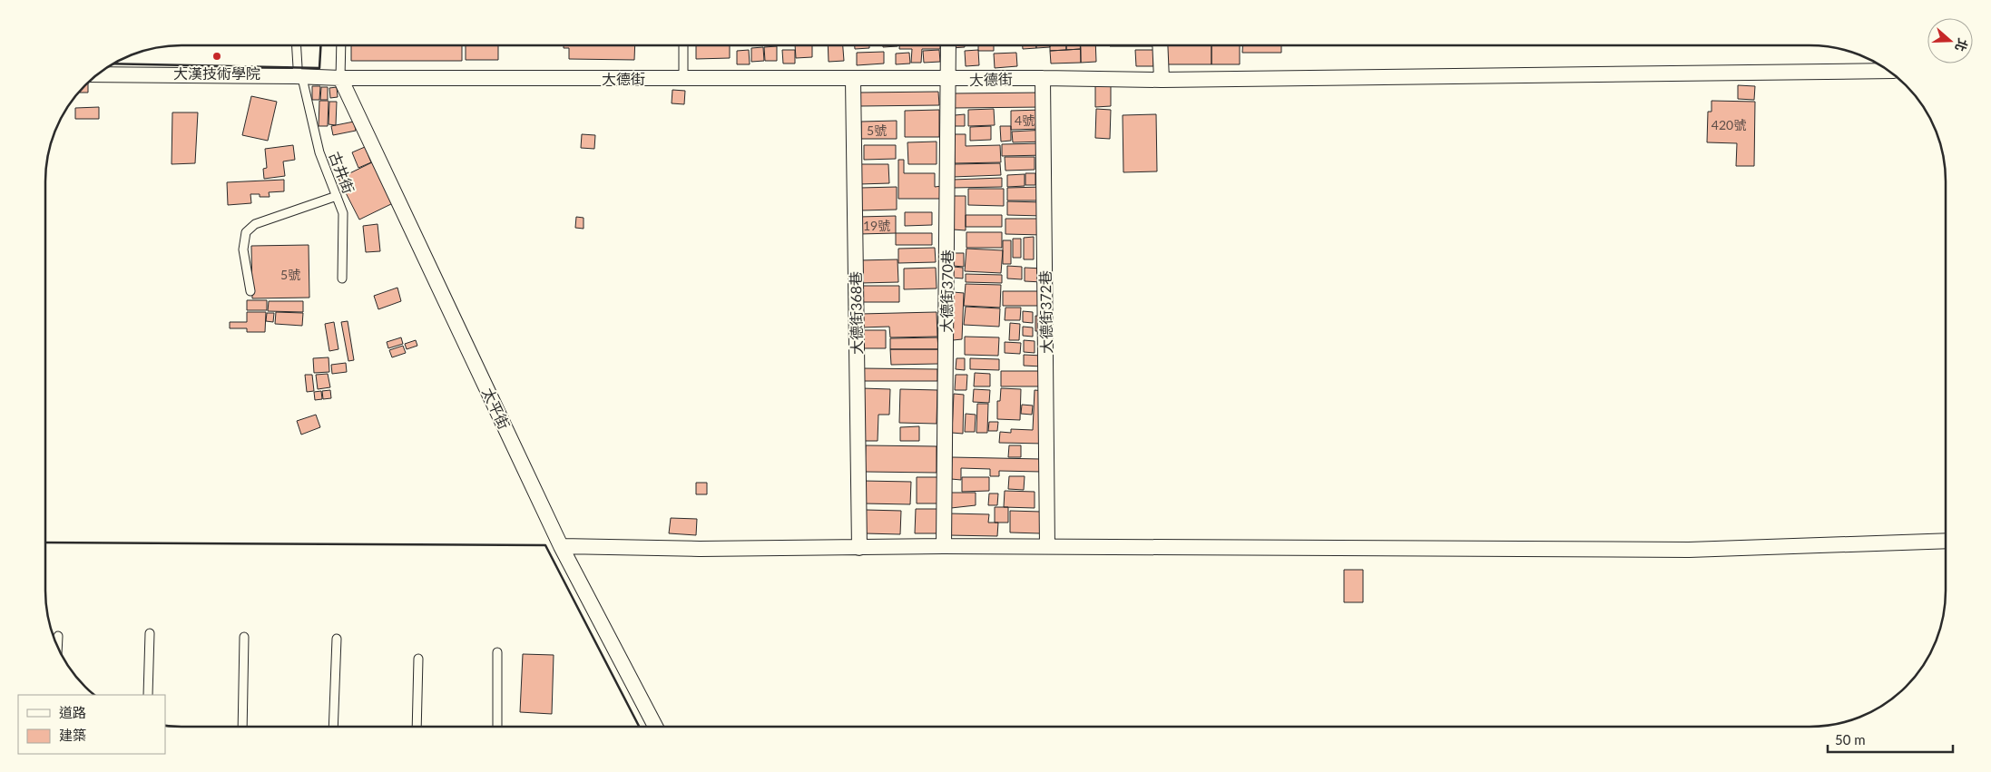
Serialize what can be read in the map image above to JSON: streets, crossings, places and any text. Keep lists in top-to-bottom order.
{
  "streets": {
    "street": [
      "大德街",
      "大德街370巷",
      "大德街372巷",
      "大德街368巷",
      "太平街"
    ],
    "lane": ["古井街"]
  },
  "crossings": [
    ["大德街", "古井街"],
    ["大德街", "大德街370巷"],
    ["大德街", "大德街372巷"],
    ["大德街", "大德街368巷"],
    ["大德街", "太平街"]
  ],
  "places": ["大漢技術學院"],
  "house_numbers": [
    "4號",
    "420號",
    "5號",
    "19號",
    "5號"
  ],
  "legend": ["道路", "建築"],
  "scale_bar": "50 m",
  "north": "right"
}
